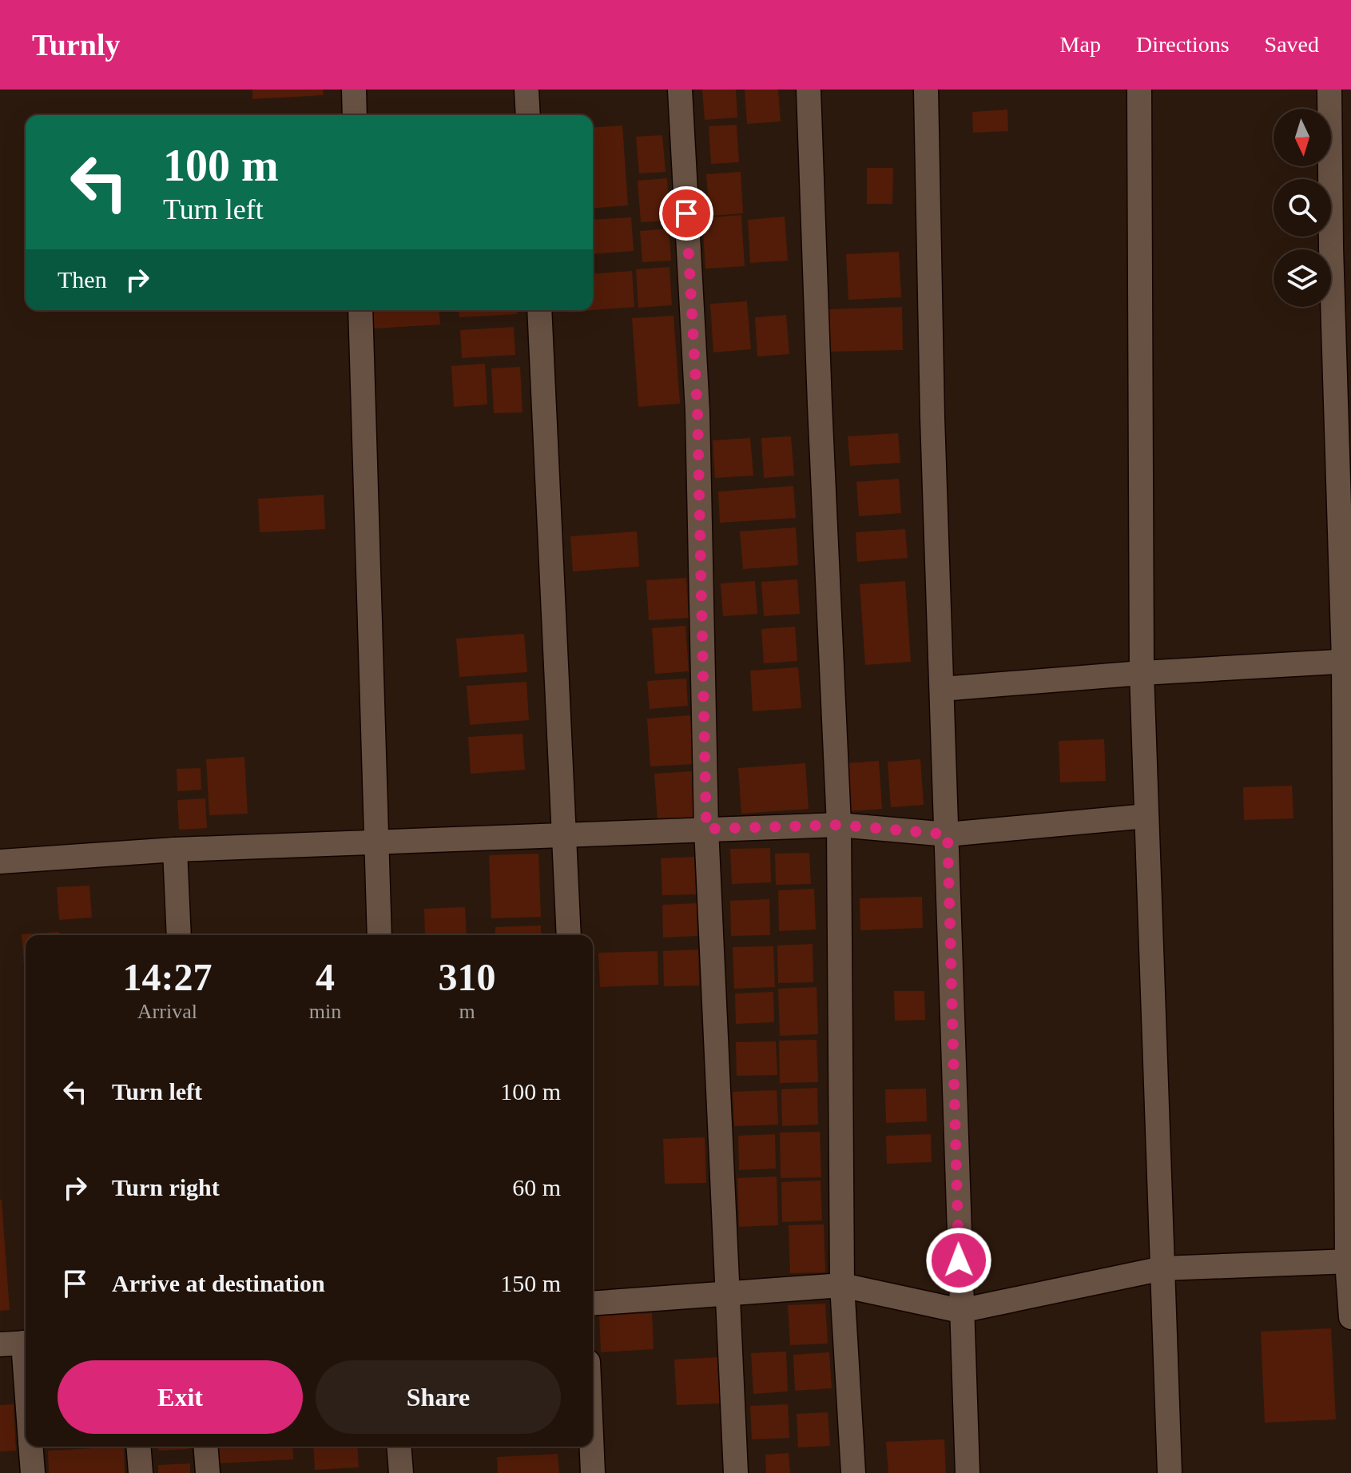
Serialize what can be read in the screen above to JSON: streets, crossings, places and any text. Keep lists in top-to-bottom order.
{
  "north": "bottom",
  "page": {
    "header": "Turnly",
    "nav": ["Map", "Directions", "Saved"],
    "turn": ["100 m", "Turn left"],
    "then": "Then",
    "eta": [
      "14:27",
      "Arrival",
      "4",
      "min",
      "310",
      "m"
    ],
    "list": [
      {
        "name": "Turn left",
        "value": "100 m"
      },
      {
        "name": "Turn right",
        "value": "60 m"
      },
      {
        "name": "Arrive at destination",
        "value": "150 m"
      }
    ],
    "buttons": ["Exit", "Share"]
  }
}
